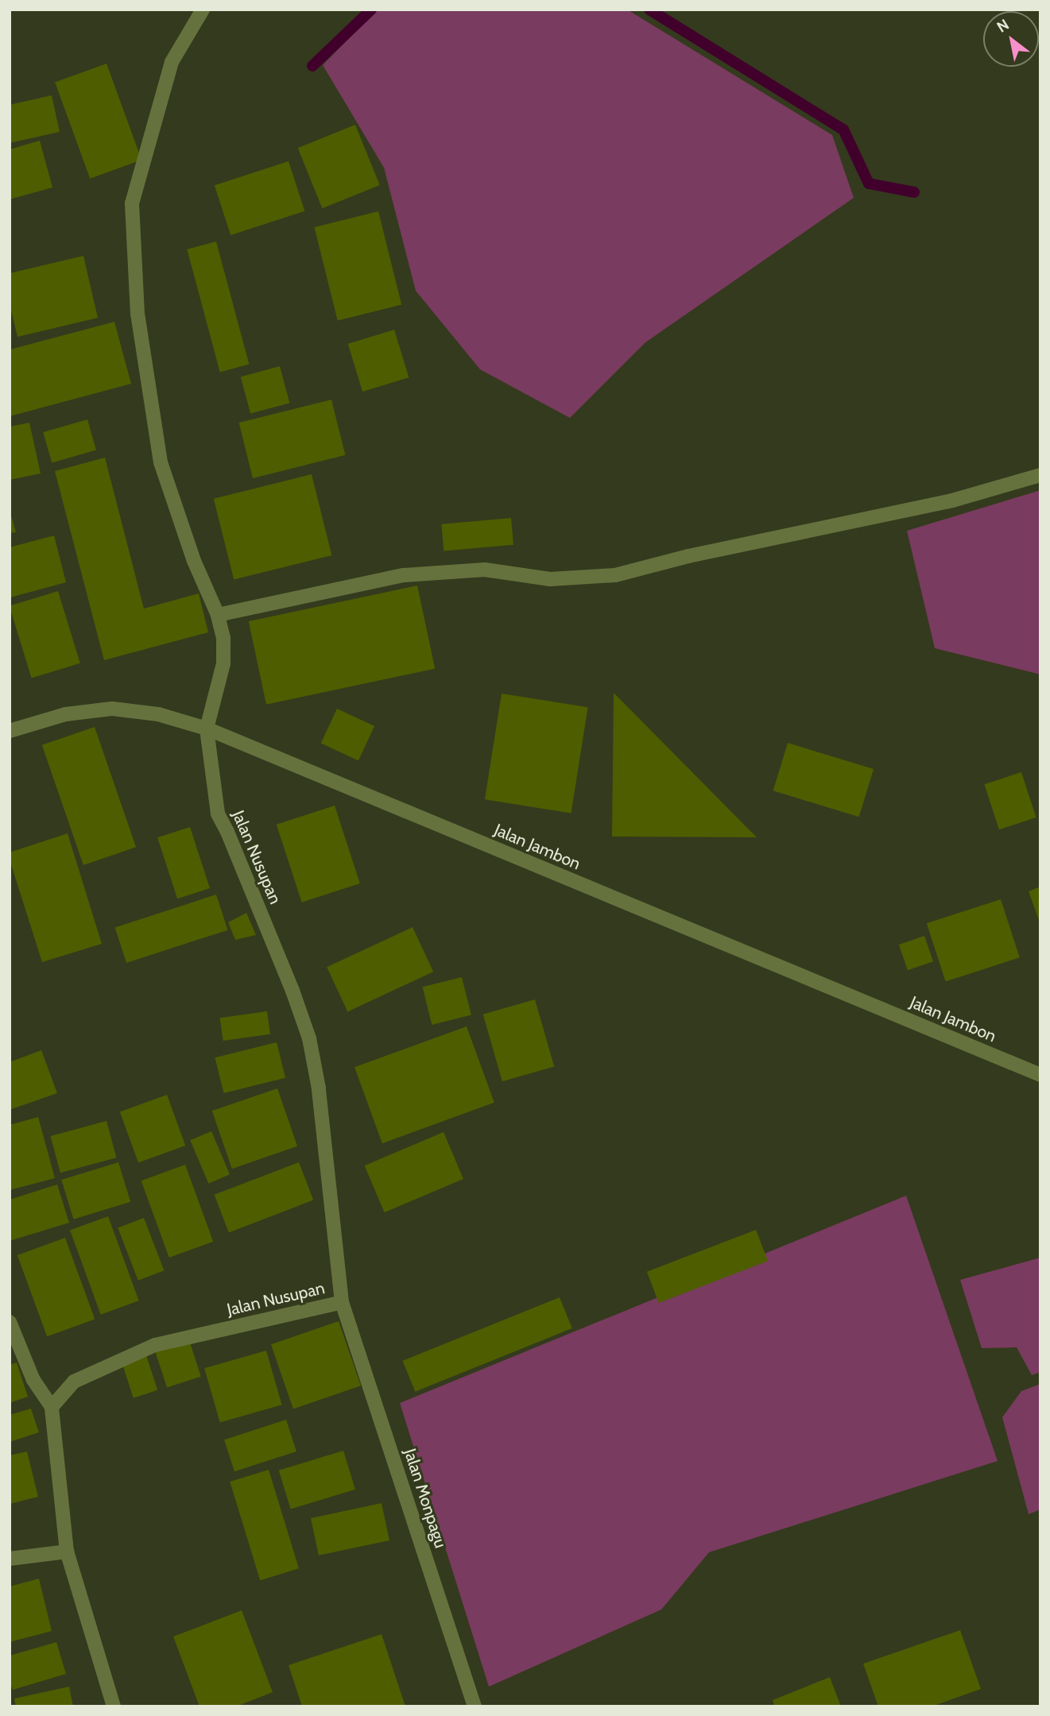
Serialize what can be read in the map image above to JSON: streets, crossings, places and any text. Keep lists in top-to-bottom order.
{
  "streets": {
    "street": ["Jalan Jambon", "Jalan Nusupan", "Jalan Monpagu"]
  },
  "crossings": [
    ["Jalan Jambon", "Jalan Nusupan"],
    ["Jalan Nusupan", "Jalan Monpagu"]
  ],
  "north": "top left"
}
